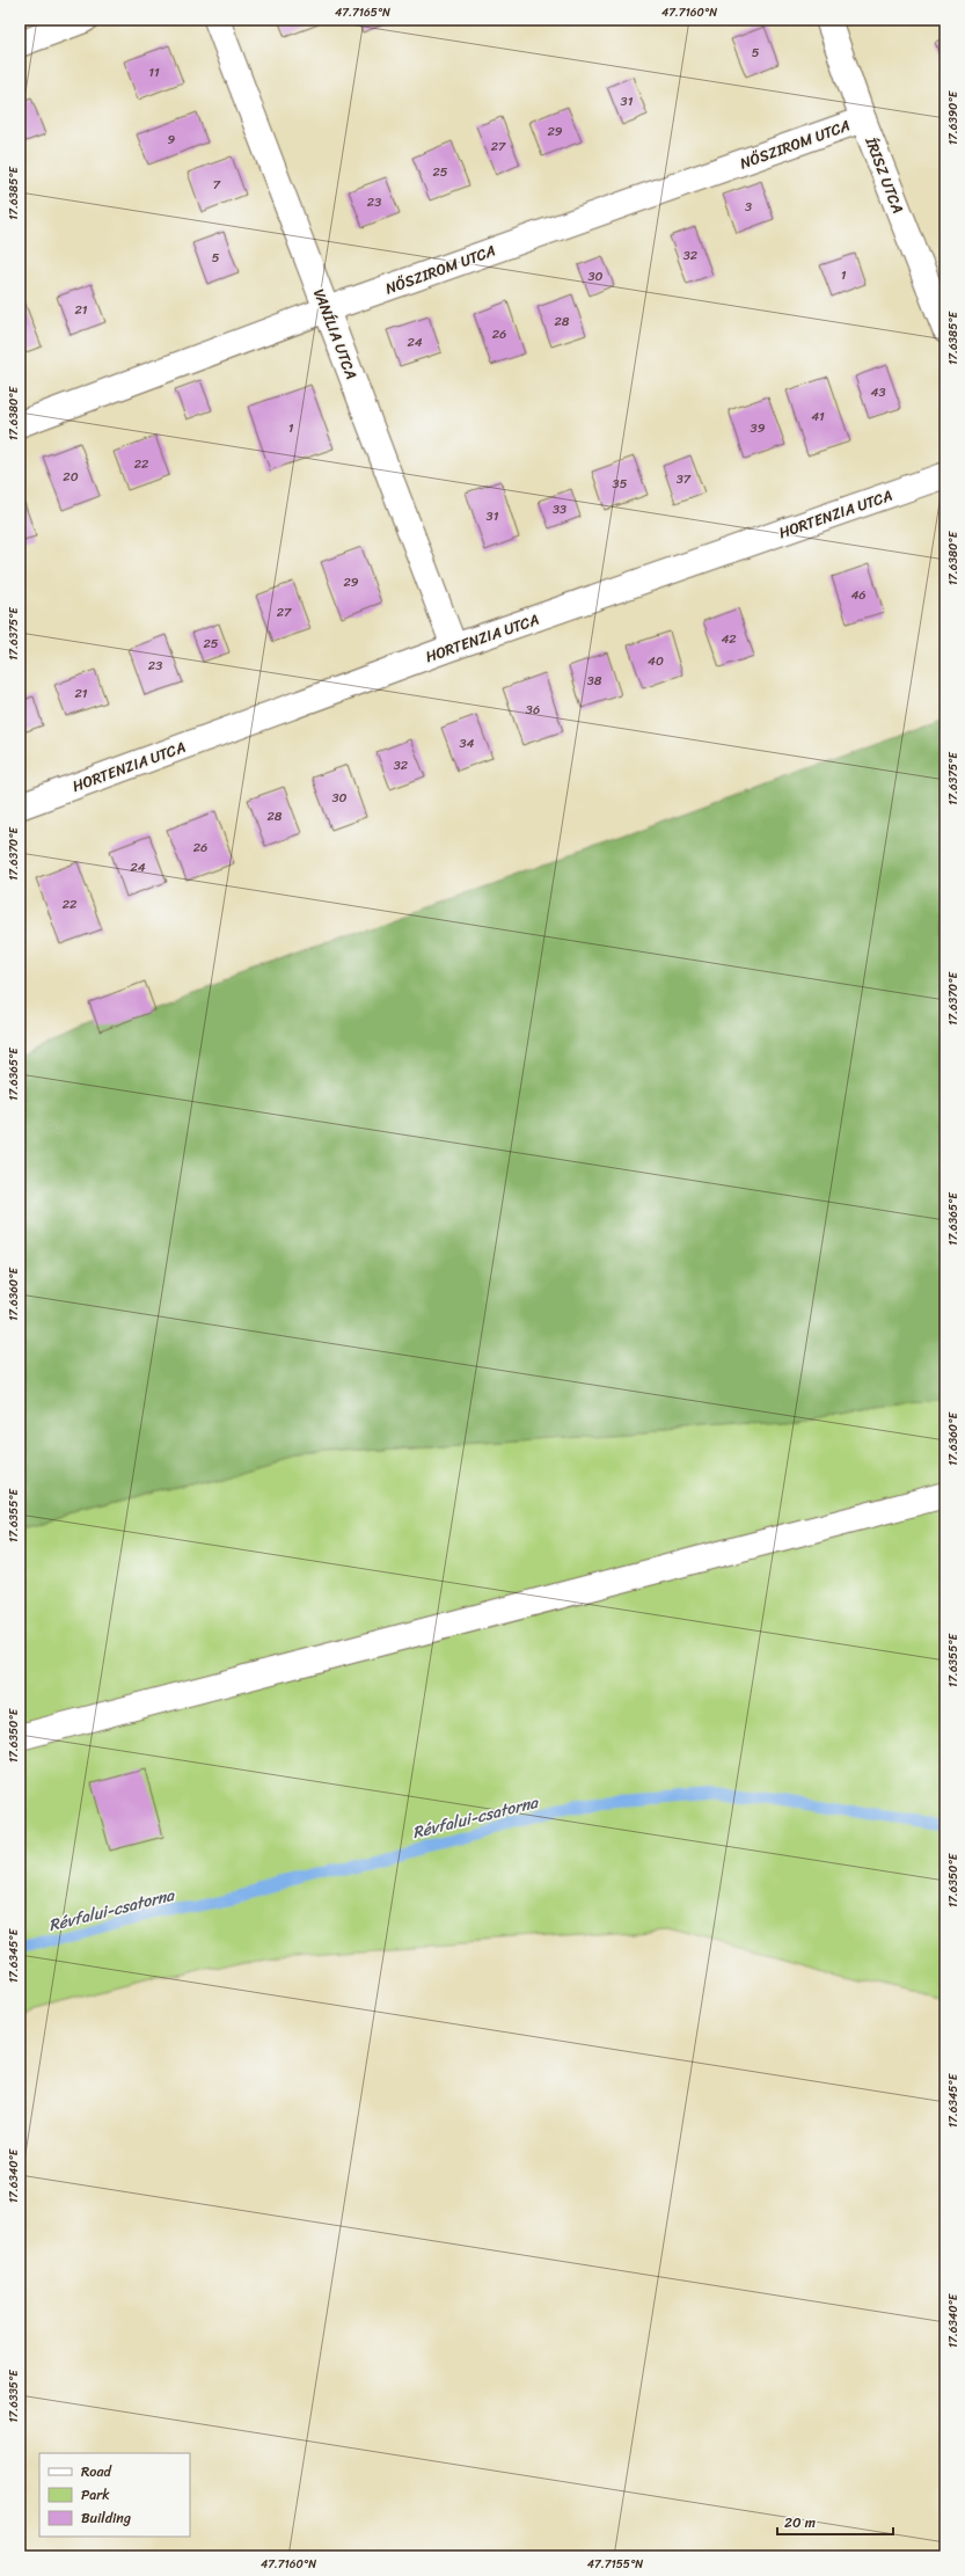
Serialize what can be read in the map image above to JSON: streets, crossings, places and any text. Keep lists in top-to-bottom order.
{
  "streets": {
    "street": [
      "NŐSZIROM UTCA",
      "ÍRISZ UTCA",
      "VANÍLIA UTCA",
      "HORTENZIA UTCA"
    ]
  },
  "crossings": [
    ["NŐSZIROM UTCA", "ÍRISZ UTCA"],
    ["NŐSZIROM UTCA", "VANÍLIA UTCA"],
    ["VANÍLIA UTCA", "HORTENZIA UTCA"]
  ],
  "water": ["Révfalui-csatorna"],
  "house_numbers": [
    "5",
    "11",
    "31",
    "29",
    "9",
    "27",
    "25",
    "7",
    "23",
    "3",
    "32",
    "5",
    "1",
    "30",
    "21",
    "28",
    "26",
    "24",
    "43",
    "41",
    "1",
    "39",
    "22",
    "20",
    "37",
    "35",
    "33",
    "31",
    "29",
    "46",
    "27",
    "42",
    "25",
    "40",
    "23",
    "38",
    "21",
    "36",
    "34",
    "32",
    "30",
    "28",
    "26",
    "24",
    "22"
  ],
  "legend": ["Road", "Park", "Building"],
  "scale_bar": "20 m",
  "coordinates": [
    "47.7165°N",
    "47.7160°N",
    "17.6390°E",
    "17.6385°E",
    "17.6380°E",
    "17.6375°E",
    "17.6370°E",
    "17.6365°E",
    "17.6360°E",
    "17.6355°E",
    "17.6350°E",
    "17.6345°E",
    "17.6340°E",
    "17.6335°E",
    "47.7155°N"
  ]
}
